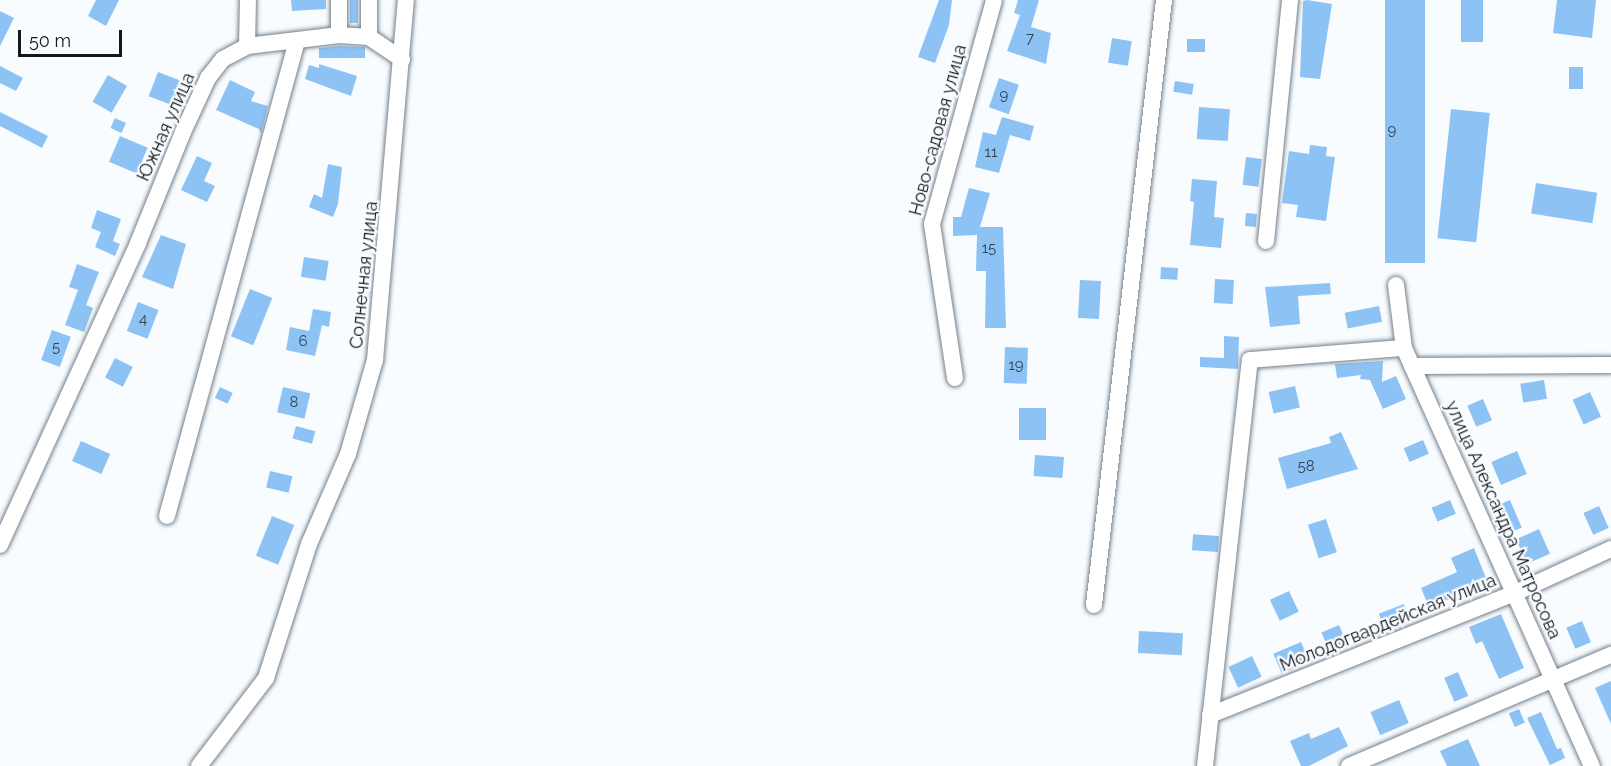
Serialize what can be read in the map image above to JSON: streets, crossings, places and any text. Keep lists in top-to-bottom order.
{
  "streets": {
    "street": [
      "Южная улица",
      "Ново-садовая улица",
      "Солнечная улица",
      "улица Александра Матросова",
      "Молодогвардейская улица"
    ]
  },
  "crossings": [
    ["Южная улица", "Солнечная улица"],
    ["улица Александра Матросова", "Молодогвардейская улица"]
  ],
  "house_numbers": [
    "7",
    "9",
    "9",
    "11",
    "15",
    "4",
    "6",
    "5",
    "19",
    "8",
    "58"
  ],
  "scale_bar": "50 m"
}
